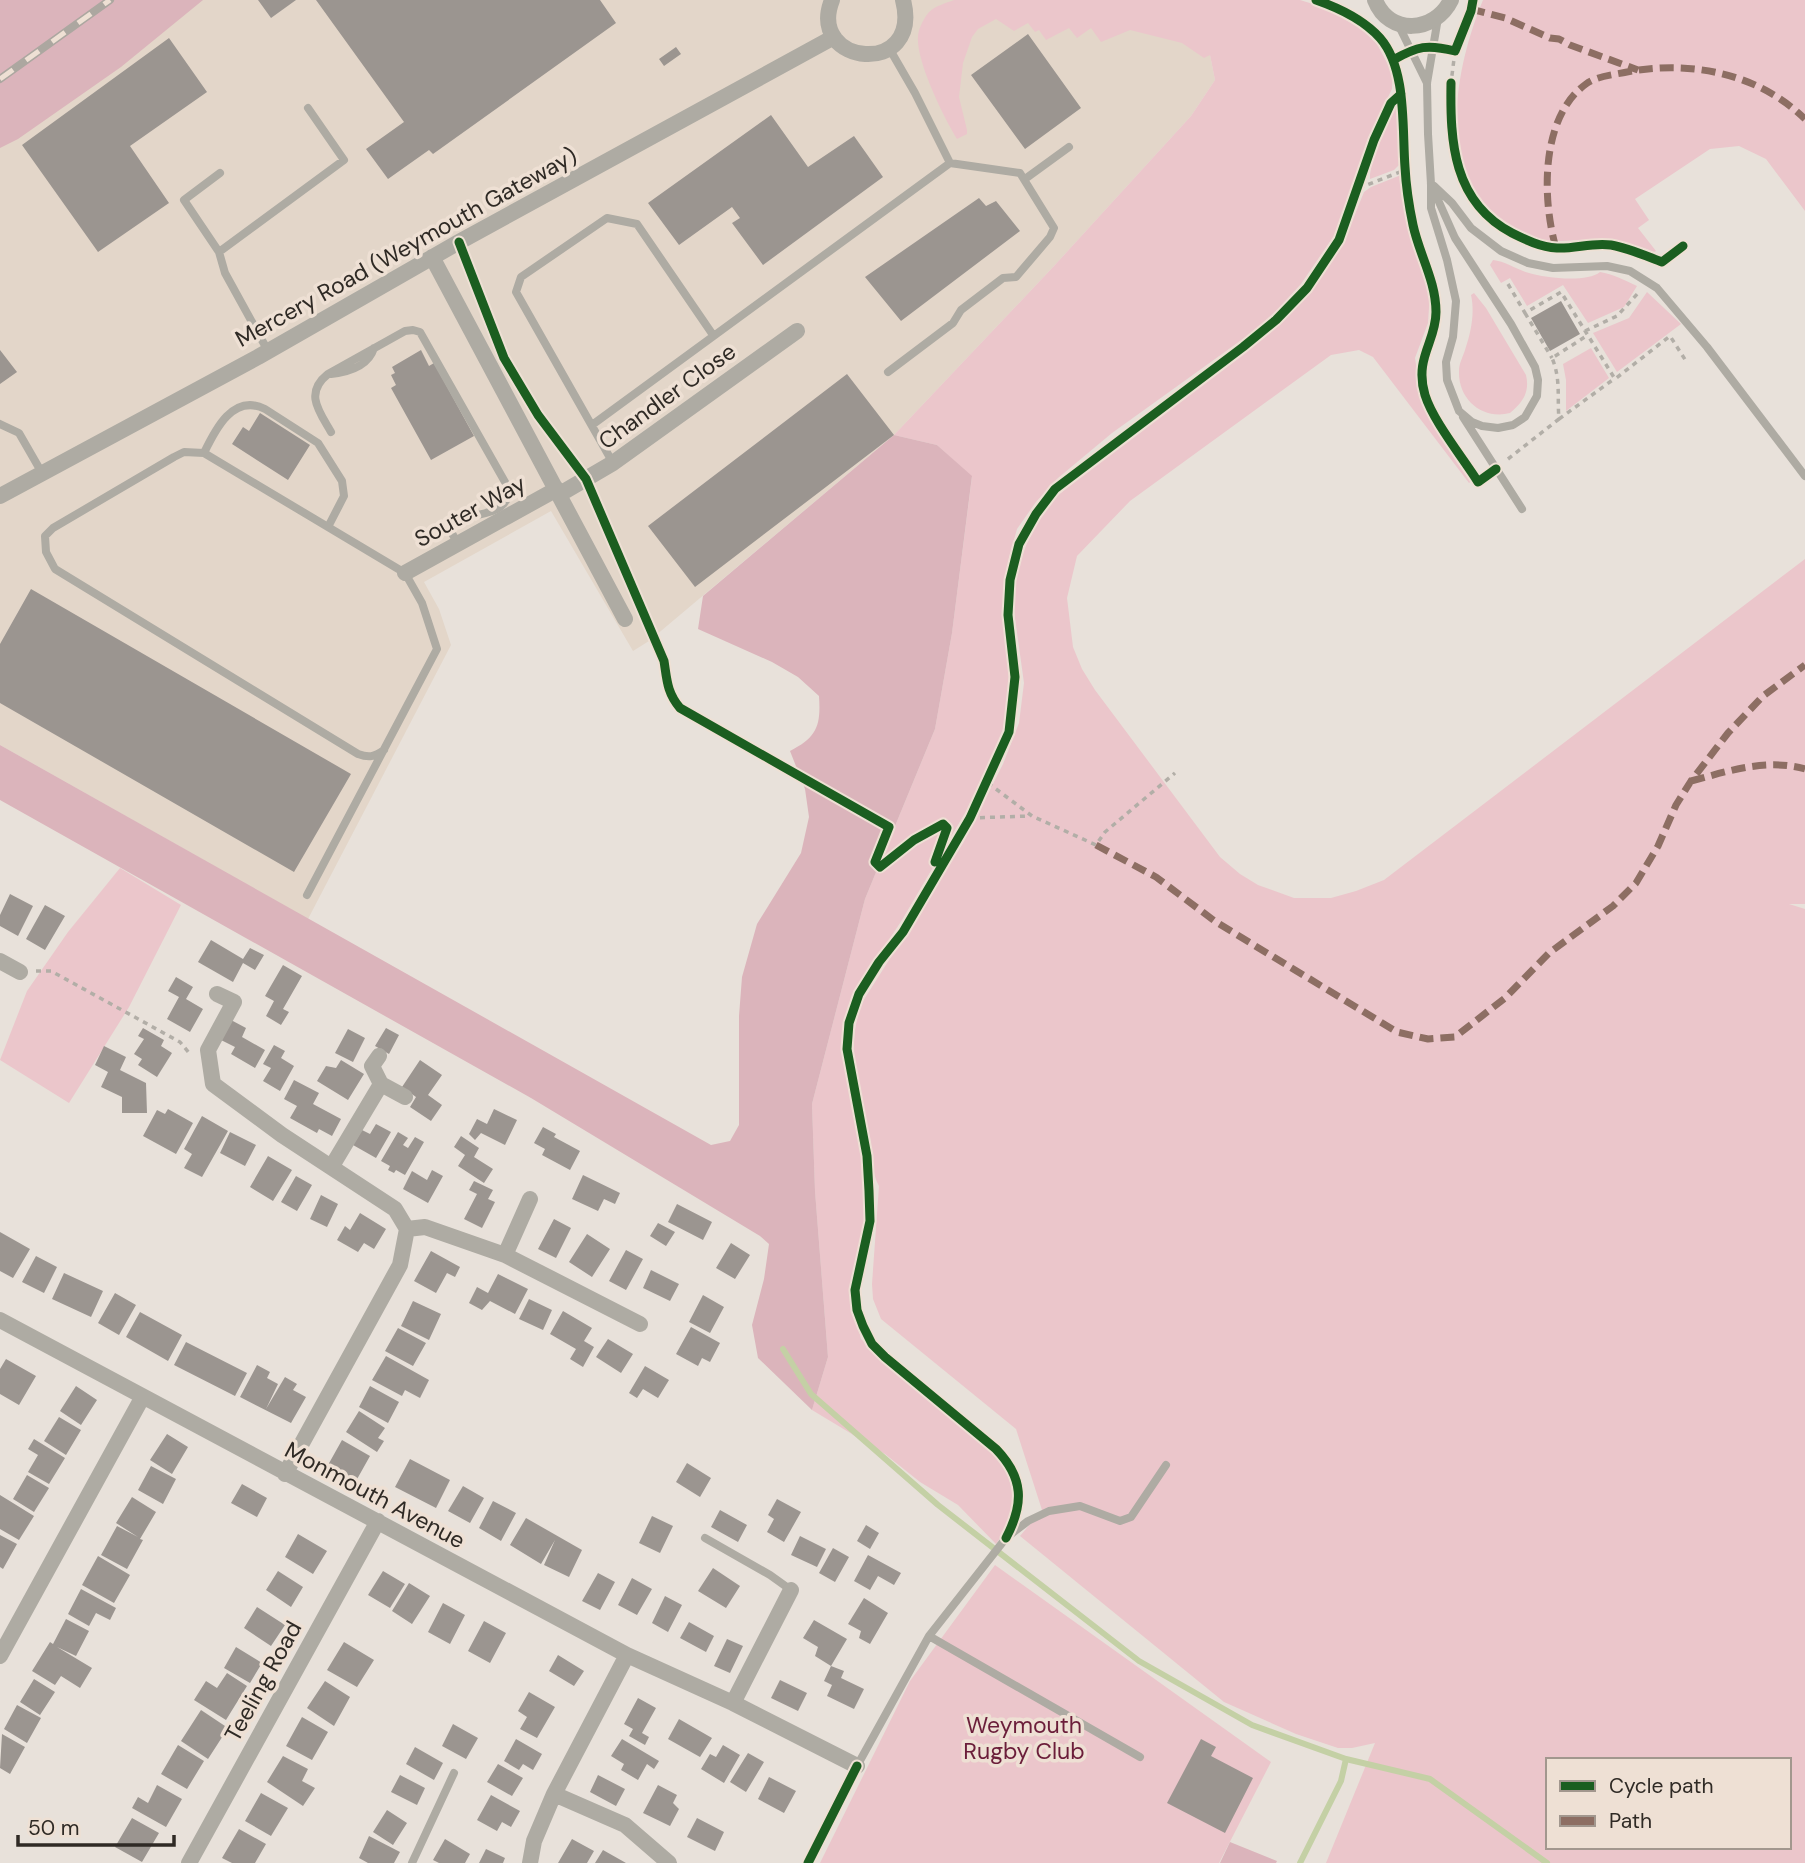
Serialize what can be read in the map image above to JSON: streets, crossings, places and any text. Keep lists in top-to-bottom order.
{
  "streets": {
    "street": [
      "Mercery Road (Weymouth Gateway)",
      "Chandler Close",
      "Souter Way",
      "Monmouth Avenue",
      "Teeling Road"
    ]
  },
  "crossings": [
    ["Mercery Road (Weymouth Gateway)", "Souter Way"],
    ["Chandler Close", "Souter Way"],
    ["Monmouth Avenue", "Teeling Road"]
  ],
  "parks": ["Weymouth Rugby Club"],
  "legend": ["Cycle path", "Path"],
  "scale_bar": "50 m"
}
